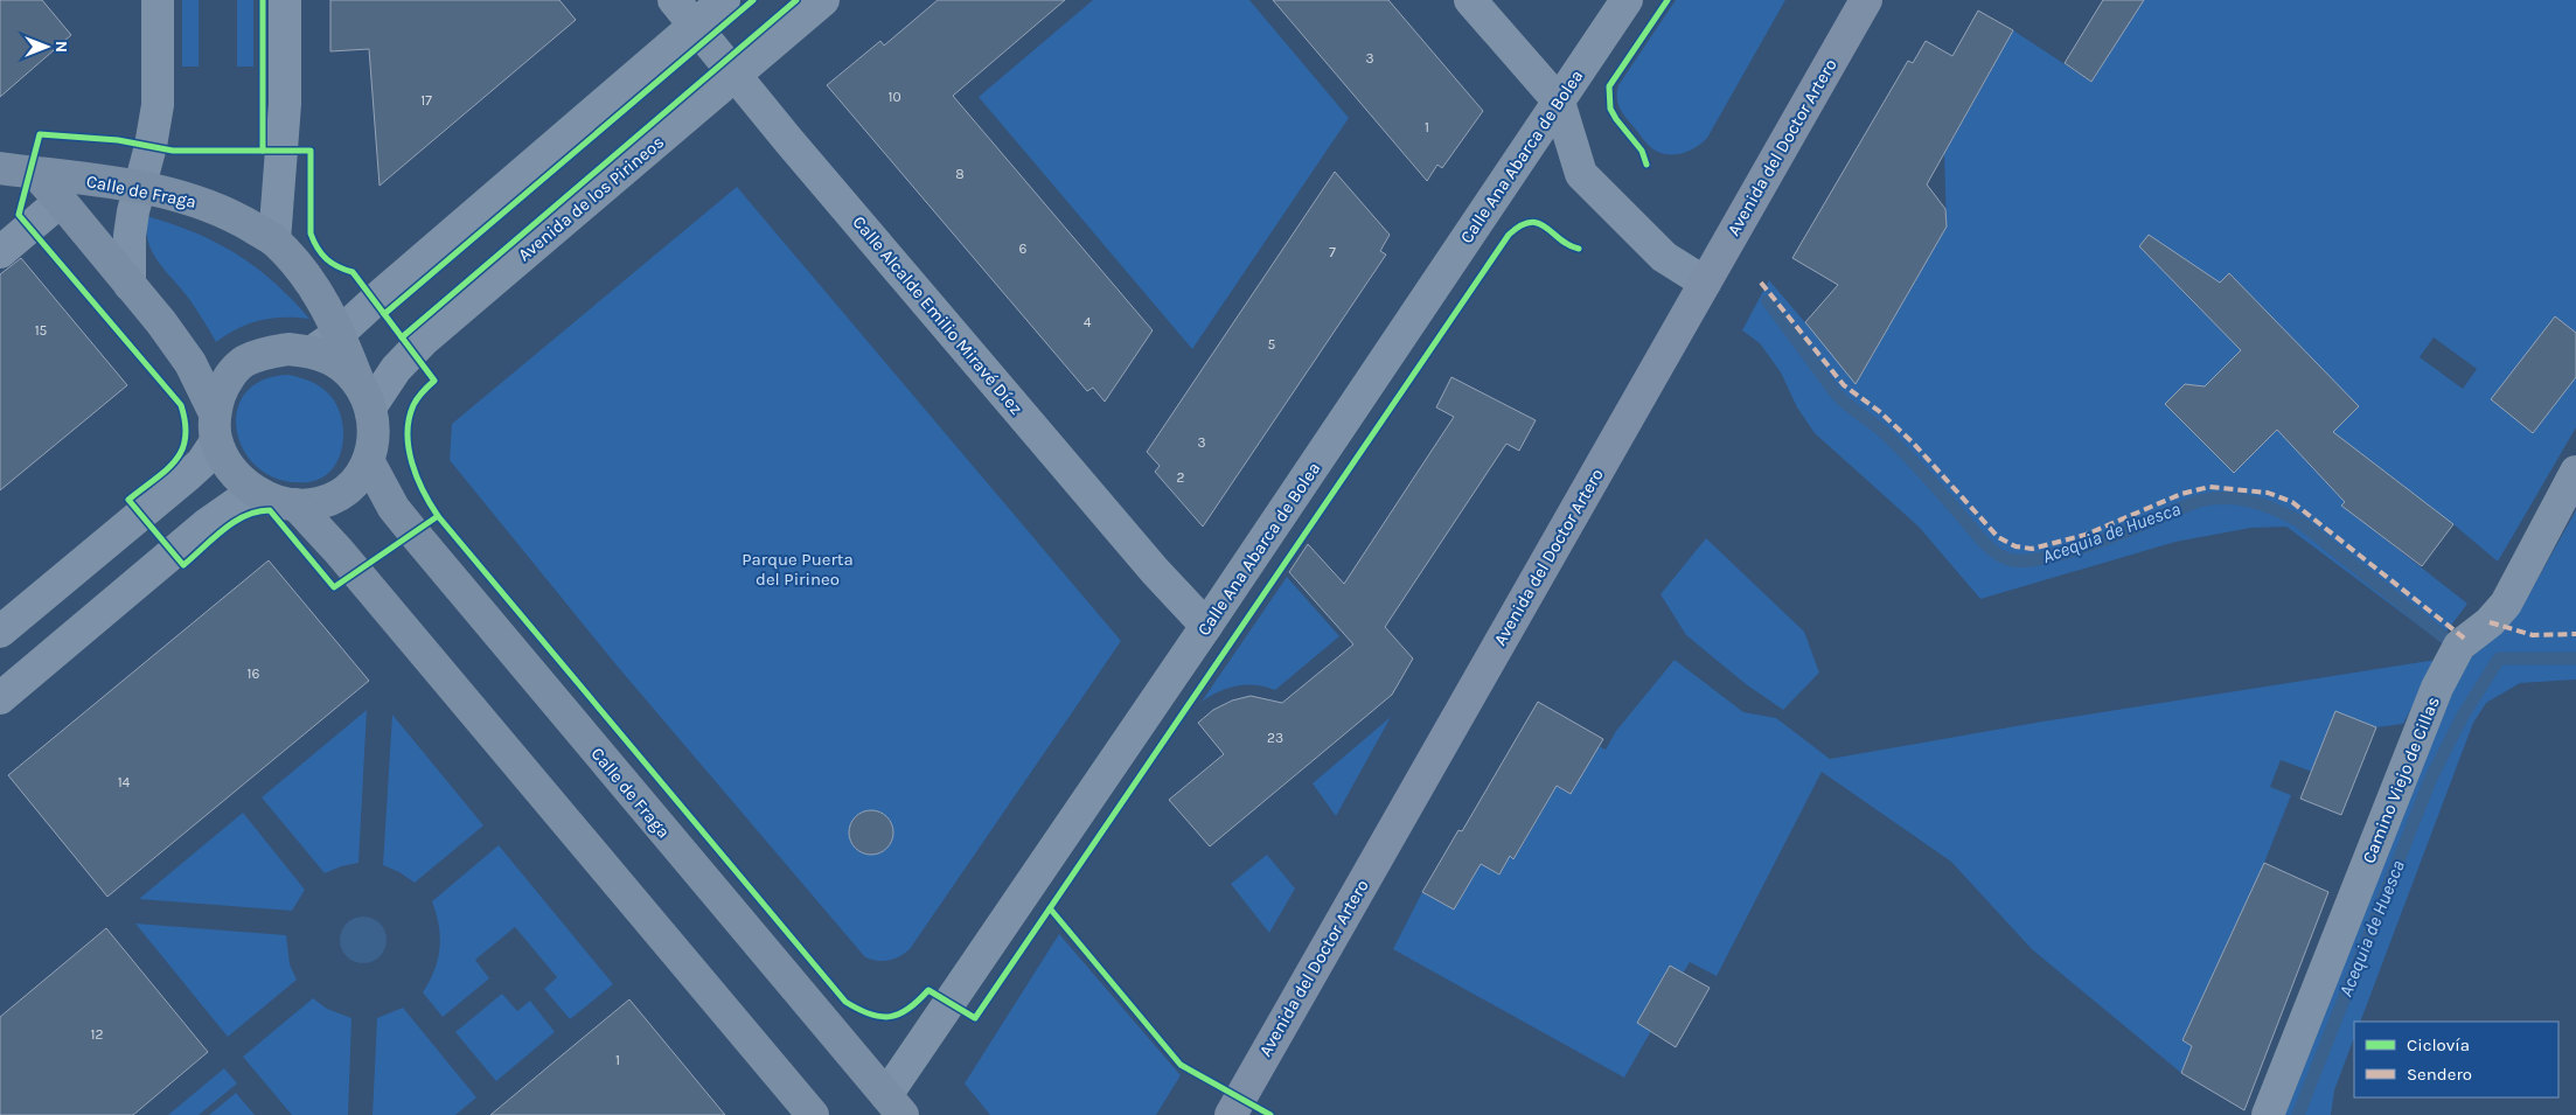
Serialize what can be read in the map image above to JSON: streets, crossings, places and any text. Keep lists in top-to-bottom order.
{
  "streets": {
    "main road": ["Avenida del Doctor Artero", "Calle de Fraga"],
    "street": [
      "Calle Ana Abarca de Bolea",
      "Avenida de los Pirineos",
      "Calle Alcalde Emilio Miravé Díez",
      "Camino Viejo de Cillas"
    ]
  },
  "crossings": [
    ["Calle Ana Abarca de Bolea", "Calle de Fraga"],
    ["Calle Ana Abarca de Bolea", "Calle Alcalde Emilio Miravé Díez"],
    ["Calle de Fraga", "Avenida de los Pirineos"],
    ["Avenida de los Pirineos", "Calle Alcalde Emilio Miravé Díez"]
  ],
  "water": ["Acequia de Huesca"],
  "parks": ["Parque Puerta del Pirineo"],
  "house_numbers": [
    "3",
    "10",
    "17",
    "1",
    "8",
    "6",
    "7",
    "4",
    "15",
    "5",
    "3",
    "2",
    "16",
    "23",
    "14",
    "12",
    "1"
  ],
  "legend": ["Ciclovía", "Sendero"],
  "north": "right"
}
